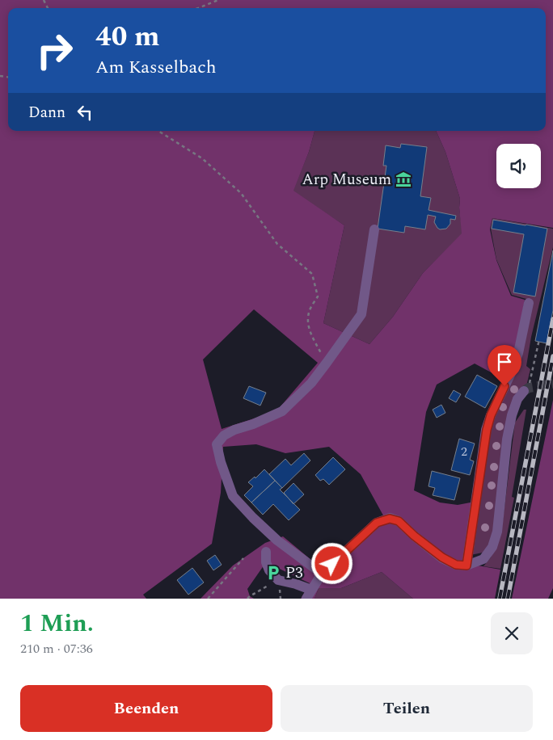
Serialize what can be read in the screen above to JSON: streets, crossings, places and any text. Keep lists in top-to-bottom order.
{
  "places": {
    "museum": ["Arp Museum"],
    "parking": ["P3"]
  },
  "house_numbers": ["2"],
  "page": {
    "turn": ["40 m", "Am Kasselbach"],
    "then": "Dann",
    "heading": ["1 Min.", "210 m · 07:36"],
    "buttons": ["Beenden", "Teilen"]
  }
}
